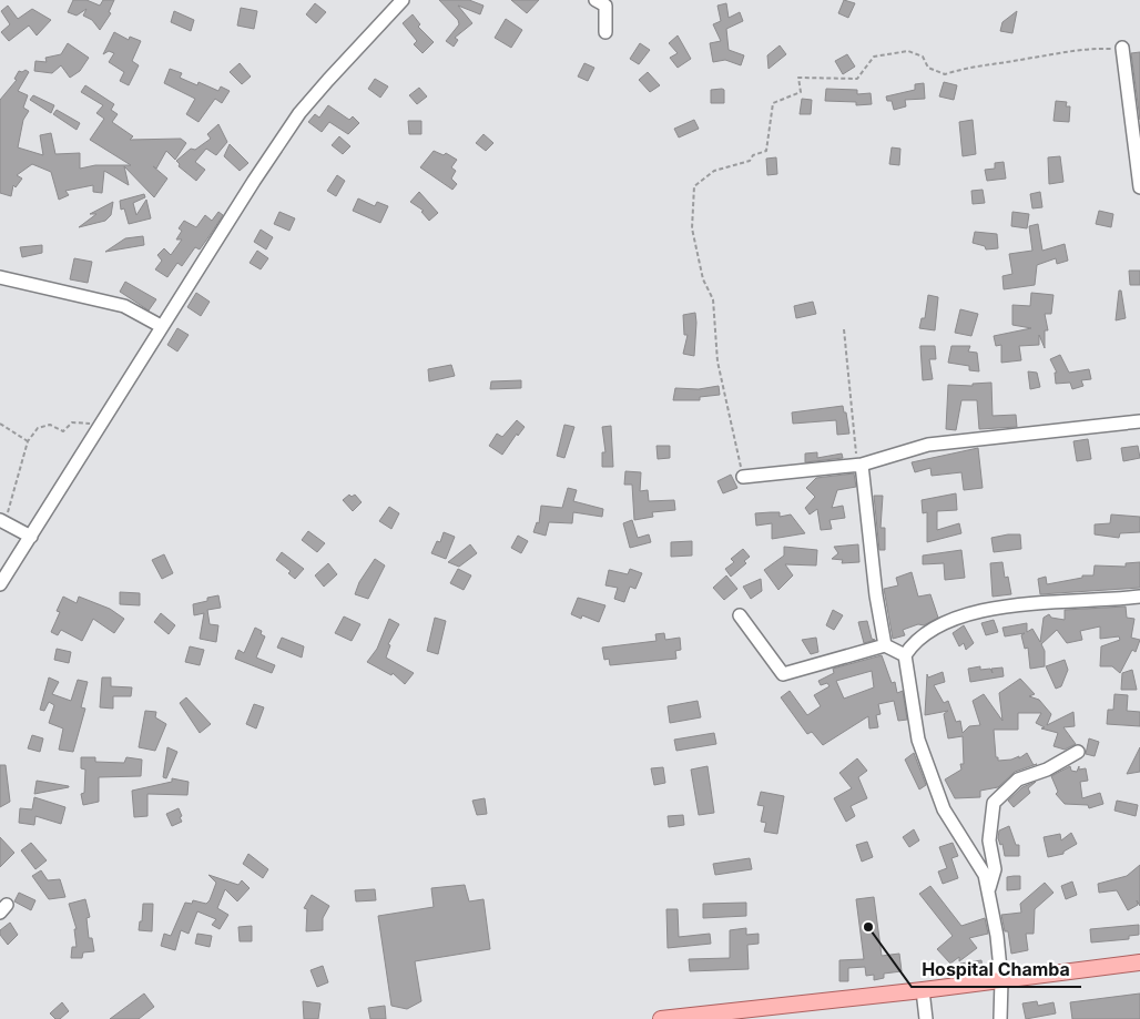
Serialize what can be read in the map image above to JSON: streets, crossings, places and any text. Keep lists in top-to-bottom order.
{
  "places": ["Hospital Chamba"]
}
